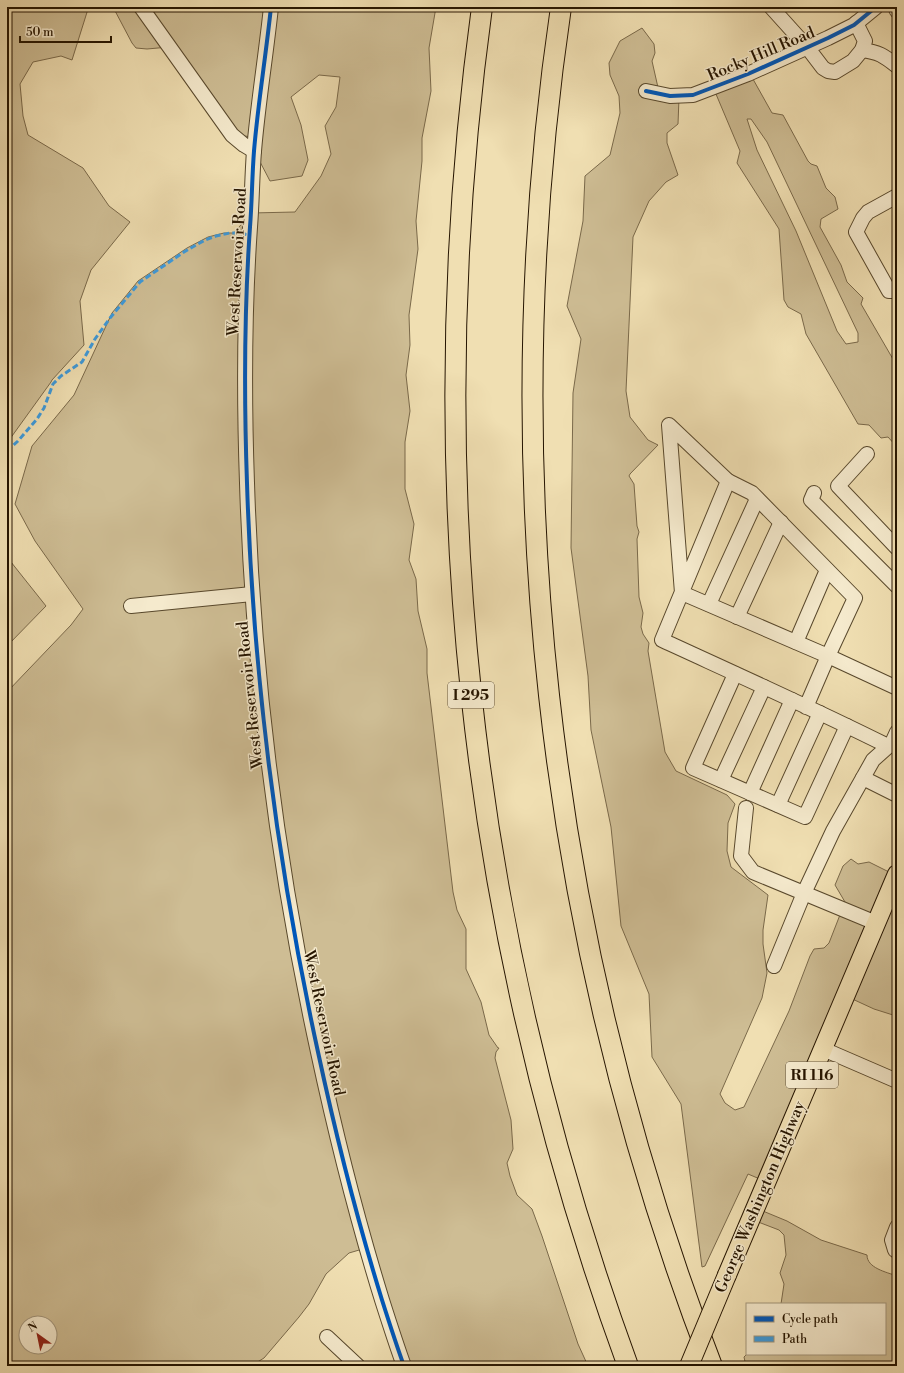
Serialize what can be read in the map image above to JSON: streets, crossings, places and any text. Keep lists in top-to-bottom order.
{
  "streets": {
    "highway": ["I 295"],
    "main road": ["RI 116", "George Washington Highway"],
    "street": ["Rocky Hill Road", "West Reservoir Road"]
  },
  "legend": ["Cycle path", "Path"],
  "scale_bar": "50 m",
  "north": "top left"
}
